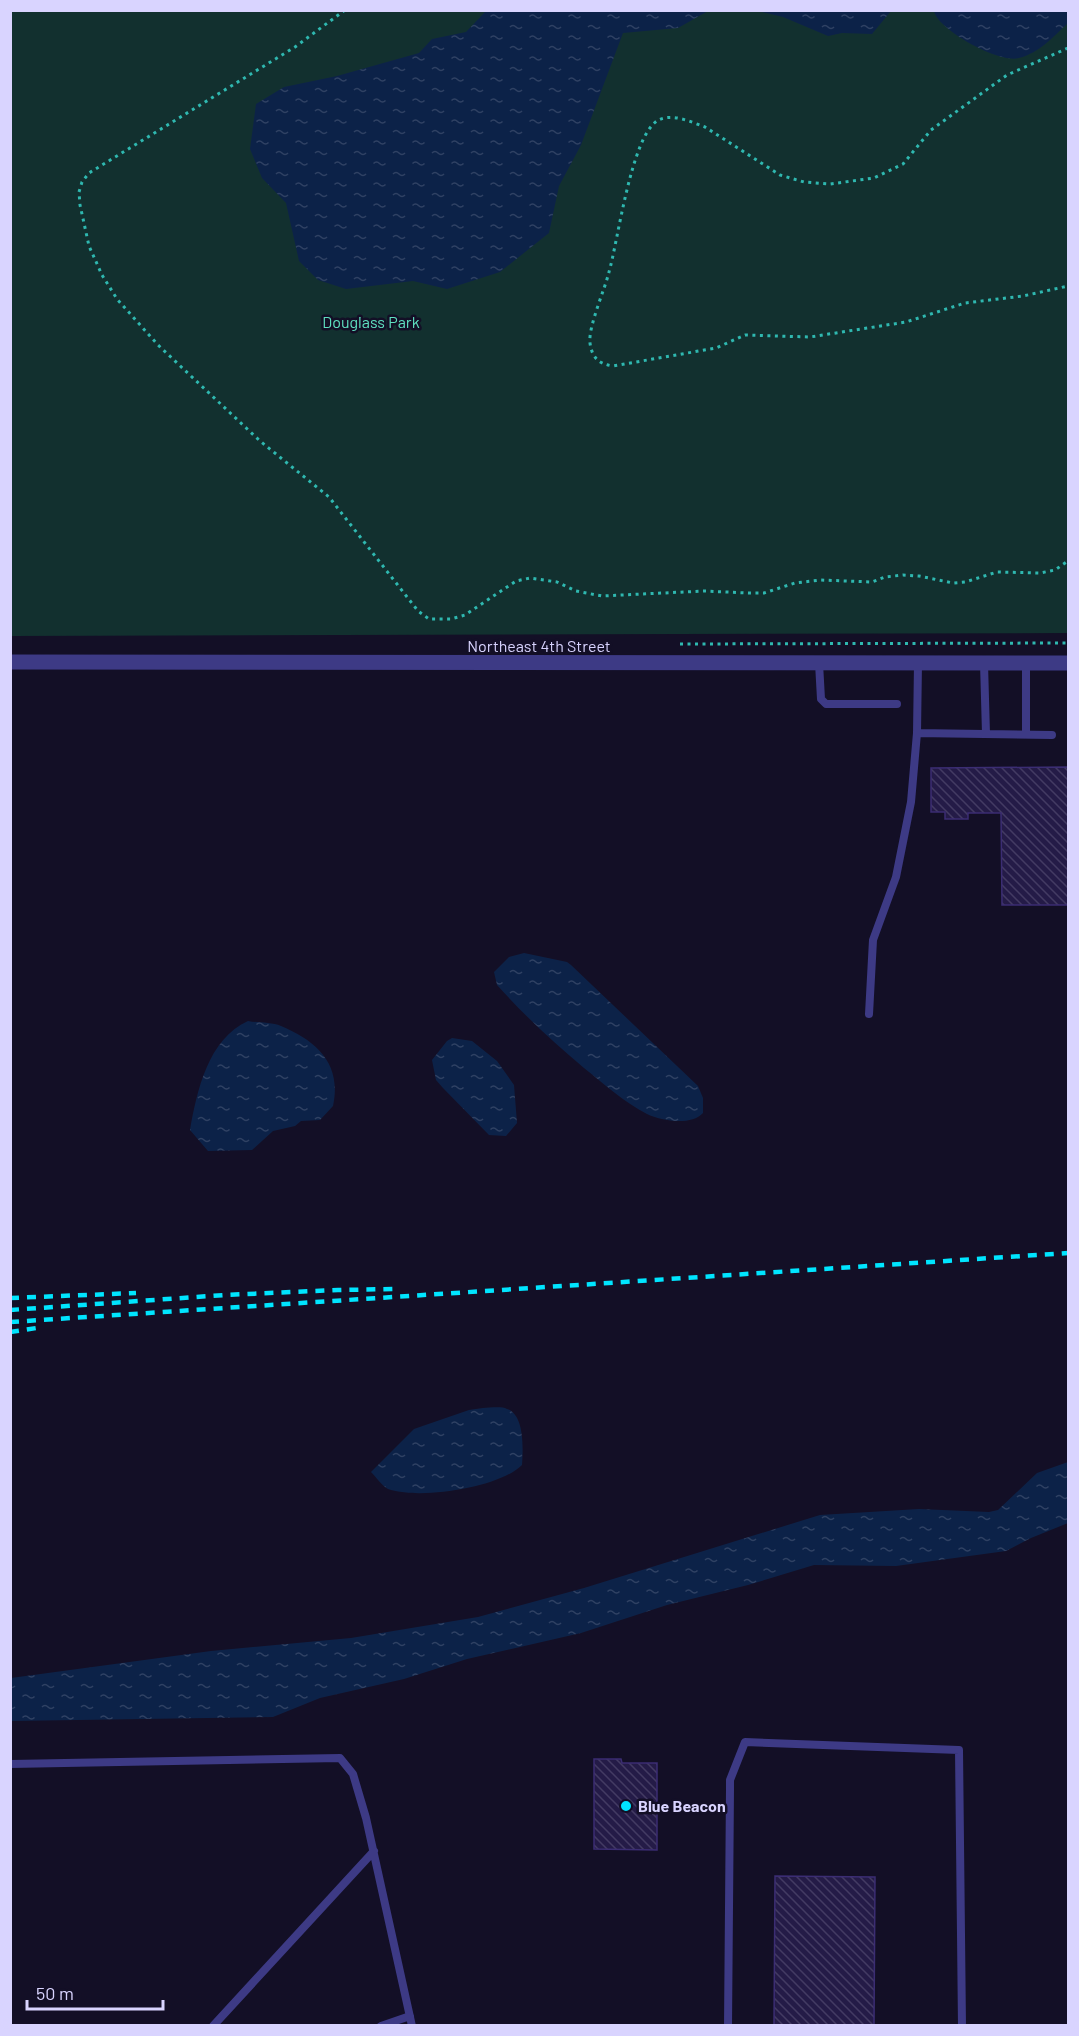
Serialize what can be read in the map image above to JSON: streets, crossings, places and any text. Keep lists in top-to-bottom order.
{
  "streets": {
    "street": ["Northeast 4th Street"]
  },
  "parks": ["Douglass Park"],
  "places": ["Blue Beacon"],
  "scale_bar": "50 m"
}
